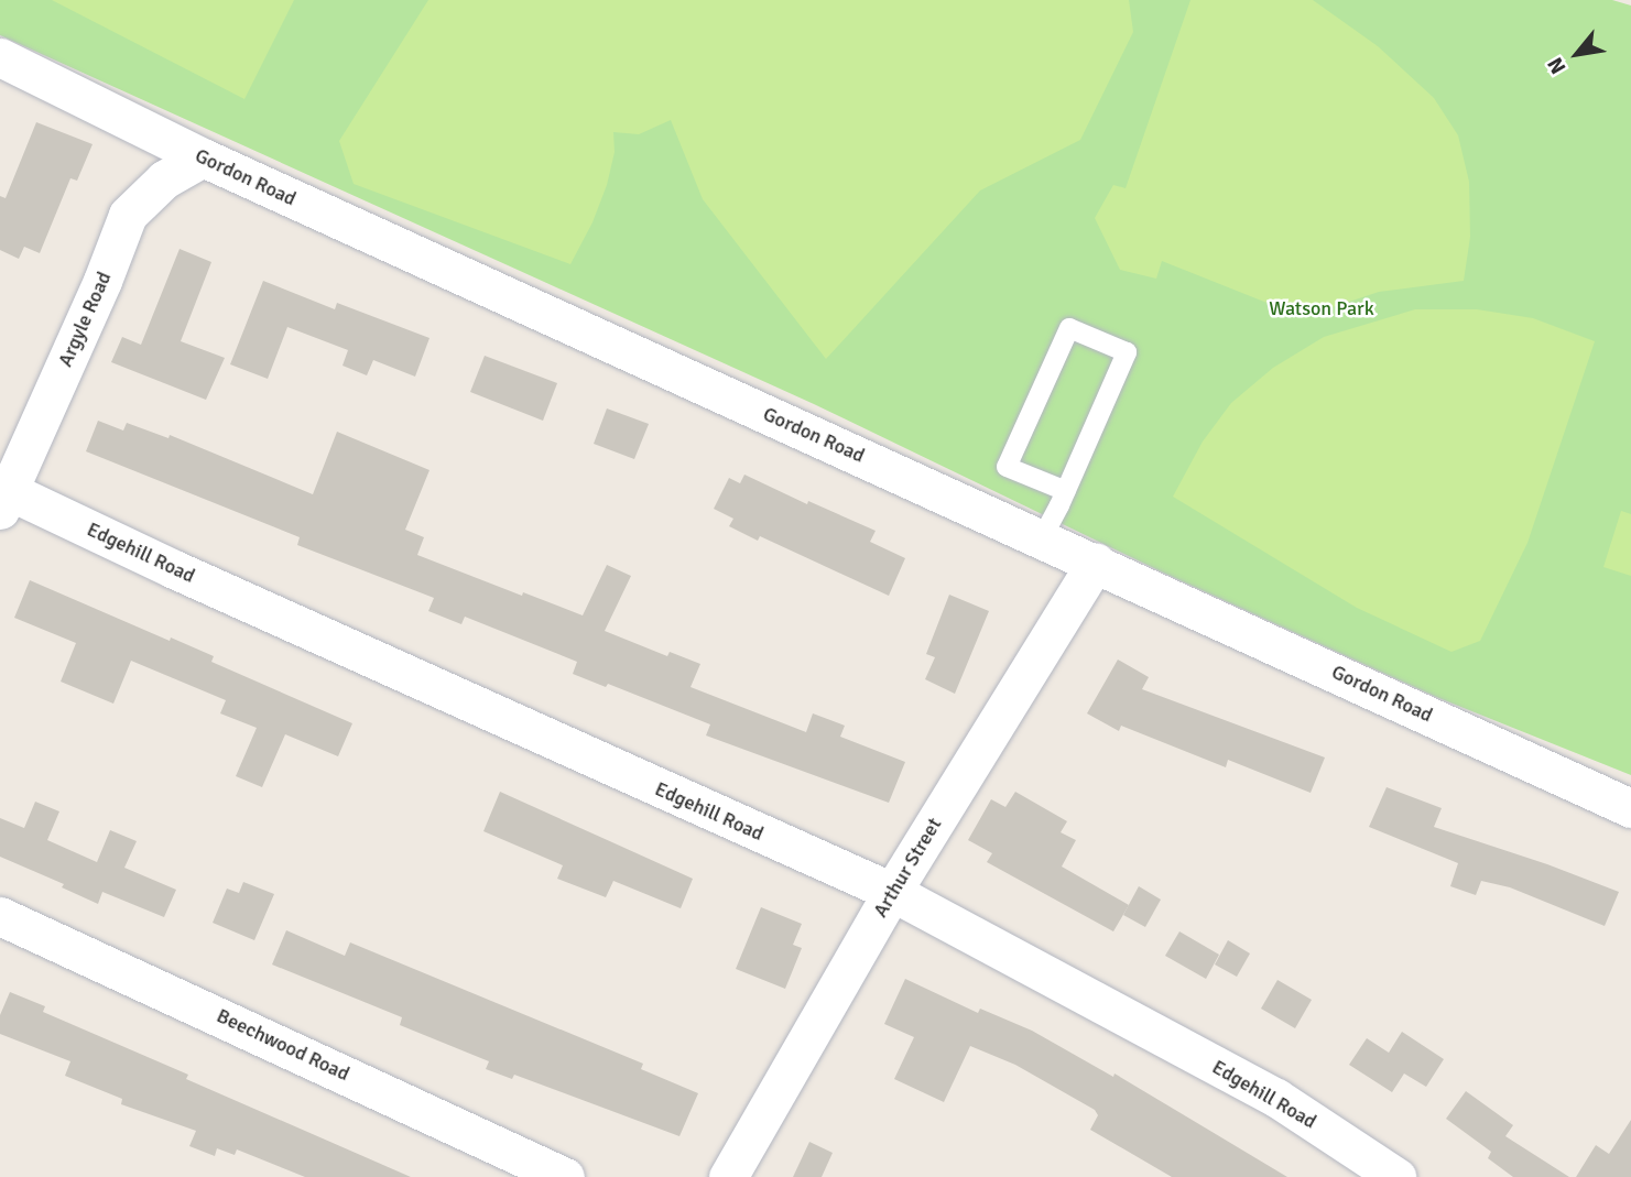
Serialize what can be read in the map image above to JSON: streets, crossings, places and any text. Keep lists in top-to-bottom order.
{
  "streets": {
    "street": [
      "Gordon Road",
      "Argyle Road",
      "Edgehill Road",
      "Arthur Street",
      "Beechwood Road"
    ]
  },
  "crossings": [
    ["Gordon Road", "Argyle Road"],
    ["Gordon Road", "Arthur Street"],
    ["Argyle Road", "Edgehill Road"],
    ["Edgehill Road", "Arthur Street"]
  ],
  "parks": ["Watson Park"],
  "north": "bottom left"
}
